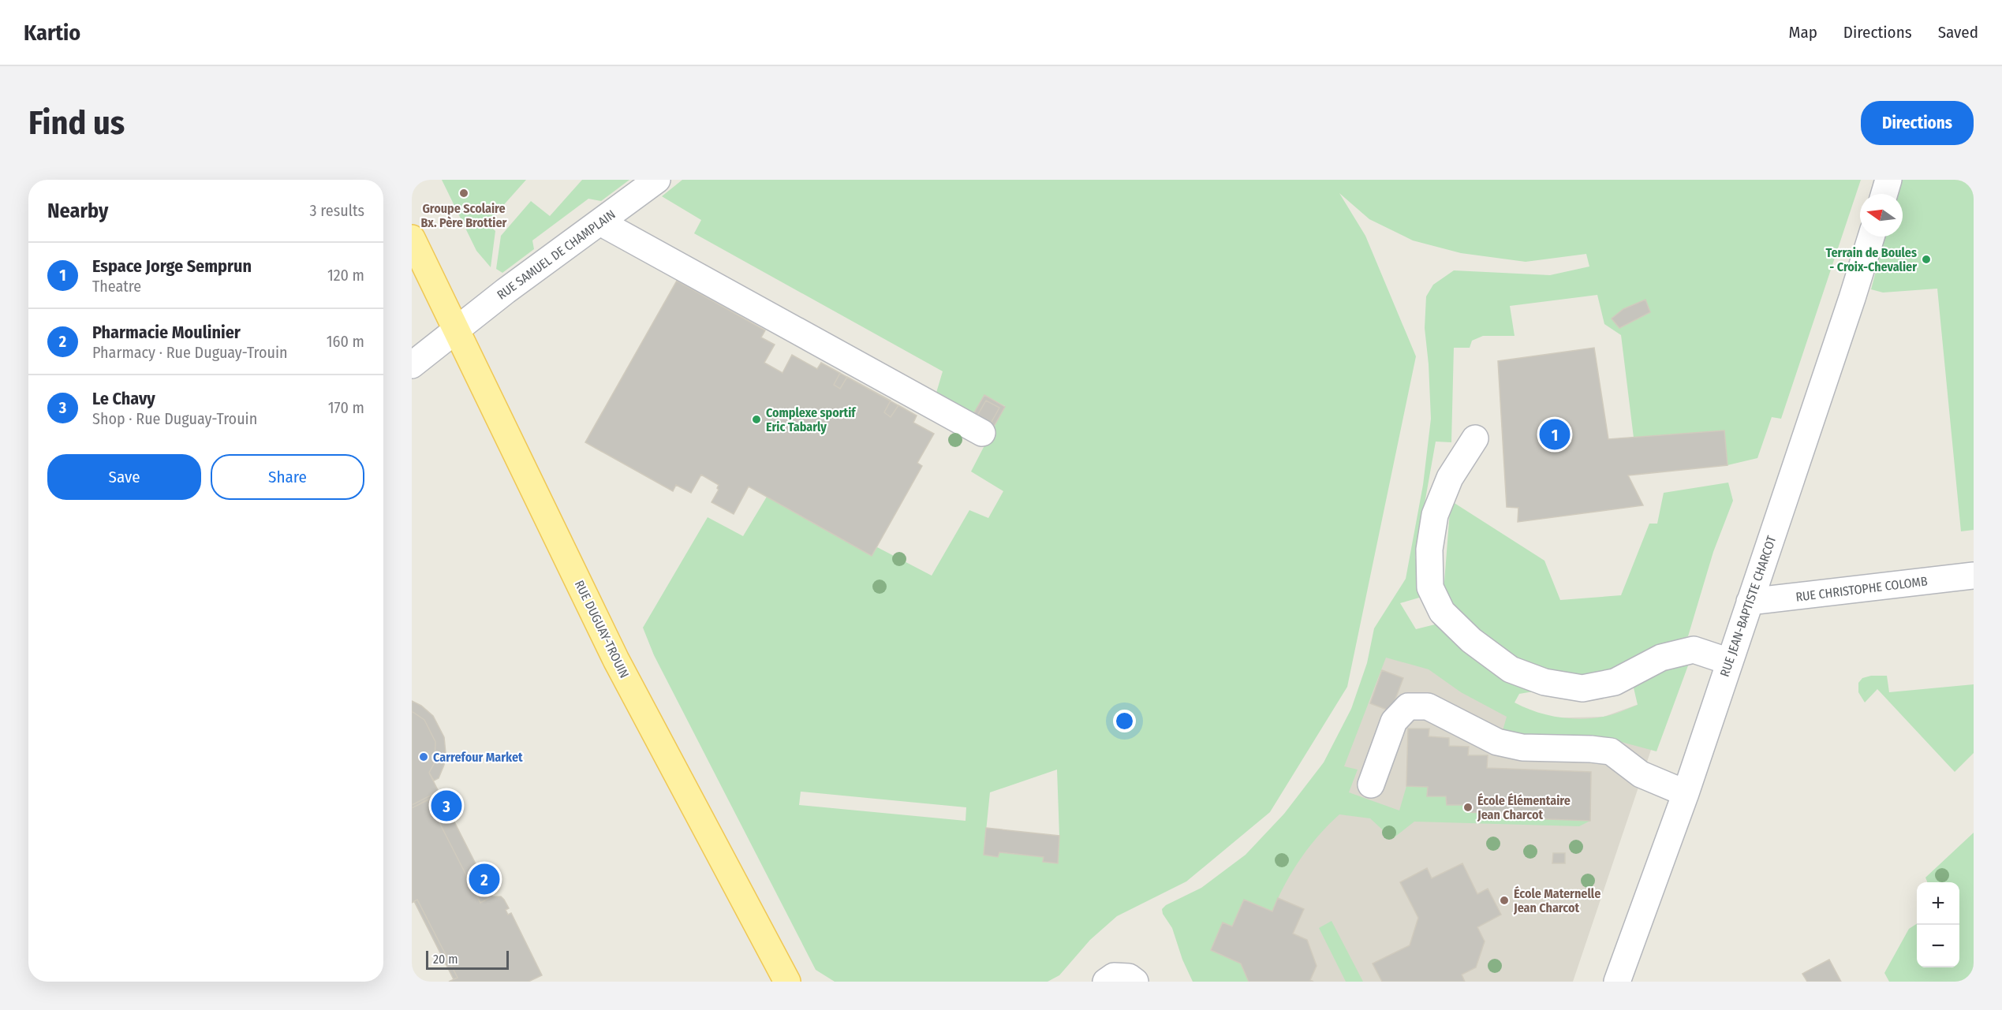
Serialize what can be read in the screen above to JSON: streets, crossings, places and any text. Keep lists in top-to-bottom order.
{
  "streets": {
    "main road": ["RUE DUGUAY-TROUIN"],
    "street": ["RUE SAMUEL DE CHAMPLAIN", "RUE CHRISTOPHE COLOMB", "RUE JEAN-BAPTISTE CHARCOT"]
  },
  "crossings": [
    ["RUE SAMUEL DE CHAMPLAIN", "RUE DUGUAY-TROUIN"],
    ["RUE CHRISTOPHE COLOMB", "RUE JEAN-BAPTISTE CHARCOT"]
  ],
  "places": [
    "Groupe Scolaire Bx. Père Brottier",
    "Terrain de Boules - Croix-Chevalier",
    "Complexe sportif Eric Tabarly",
    "Carrefour Market",
    "École Élémentaire Jean Charcot",
    "École Maternelle Jean Charcot"
  ],
  "scale_bar": "20 m",
  "north": "left",
  "page": {
    "header": "Kartio",
    "nav": ["Map", "Directions", "Saved"],
    "buttons": [
      "Directions",
      ["Save", "Share"]
    ],
    "title": "Find us",
    "heading": ["Nearby", "3 results"],
    "list": [
      {
        "mark": "1",
        "name": "Espace Jorge Semprun",
        "note": "Theatre",
        "value": "120 m"
      },
      {
        "mark": "2",
        "name": "Pharmacie Moulinier",
        "note": "Pharmacy · Rue Duguay-Trouin",
        "value": "160 m"
      },
      {
        "mark": "3",
        "name": "Le Chavy",
        "note": "Shop · Rue Duguay-Trouin",
        "value": "170 m"
      }
    ],
    "pins": ["1", "3", "2"],
    "map_buttons": ["+", "−"],
    "scale": "20 m"
  }
}
